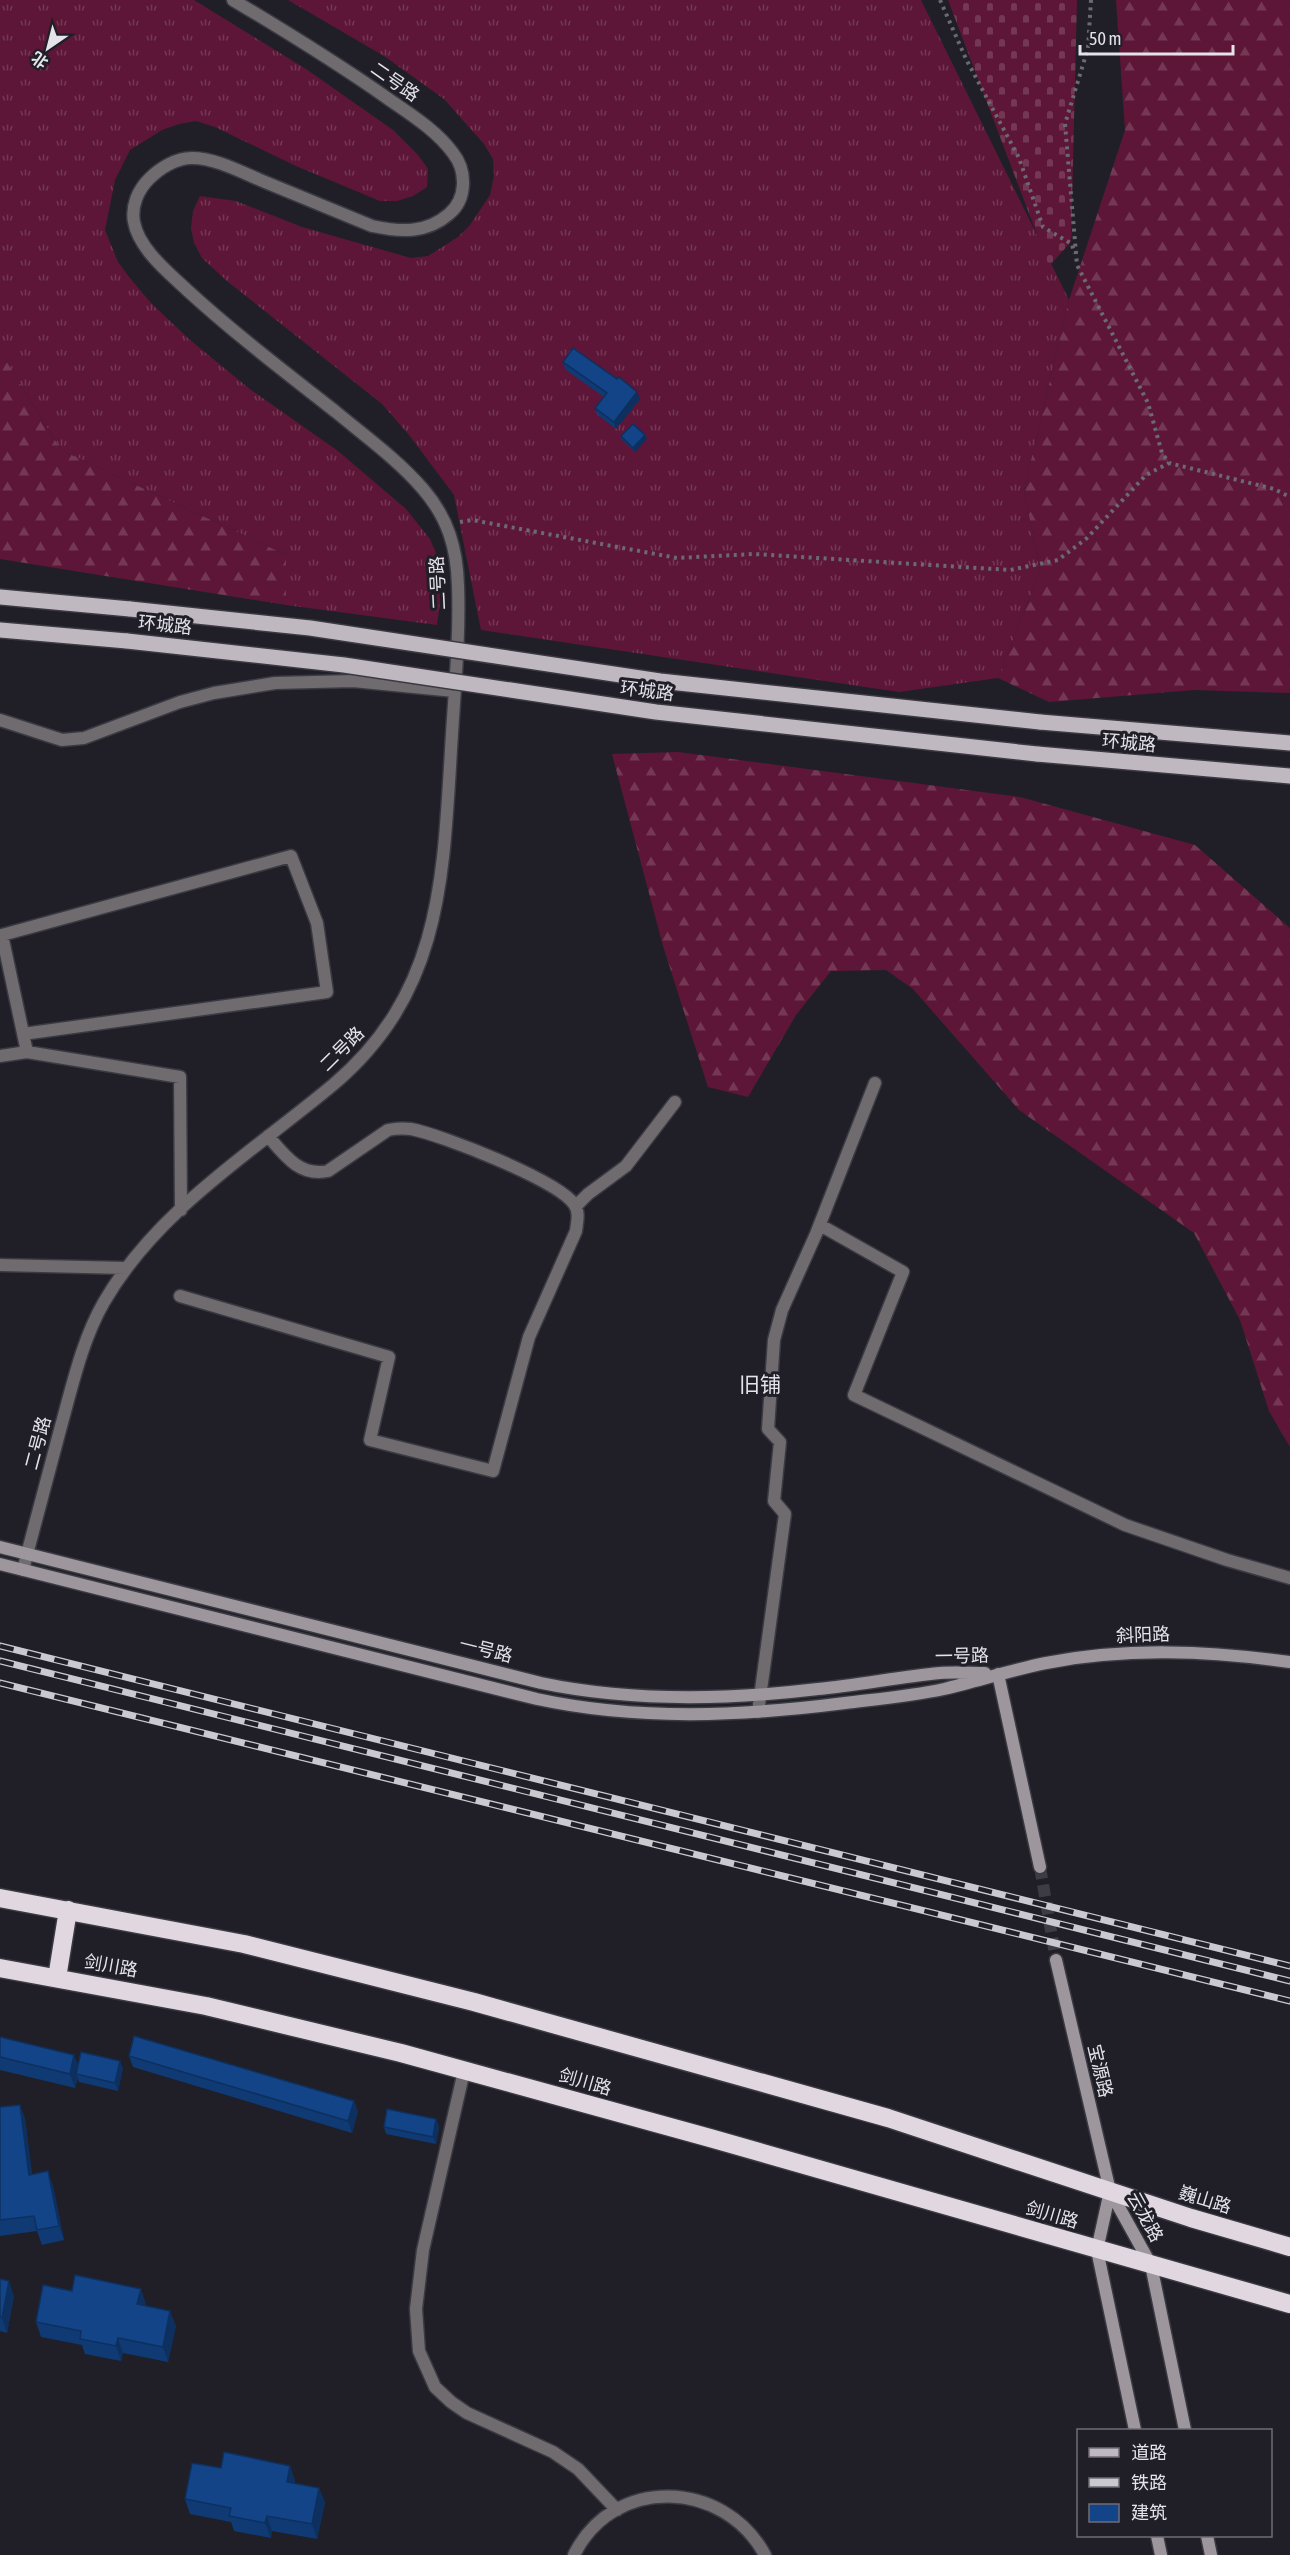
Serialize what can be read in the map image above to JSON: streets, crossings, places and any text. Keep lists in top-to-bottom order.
{
  "streets": {
    "highway": ["剑川路", "巍山路"],
    "main road": ["环城路"],
    "street": [
      "二号路",
      "斜阳路",
      "一号路",
      "宝源路",
      "云龙路"
    ]
  },
  "crossings": [
    ["二号路", "一号路"],
    ["斜阳路", "一号路"],
    ["剑川路", "云龙路"],
    ["宝源路", "巍山路"],
    ["宝源路", "云龙路"],
    ["巍山路", "云龙路"]
  ],
  "districts": ["旧铺"],
  "legend": ["道路", "铁路", "建筑"],
  "scale_bar": "50 m",
  "north": "bottom left"
}
